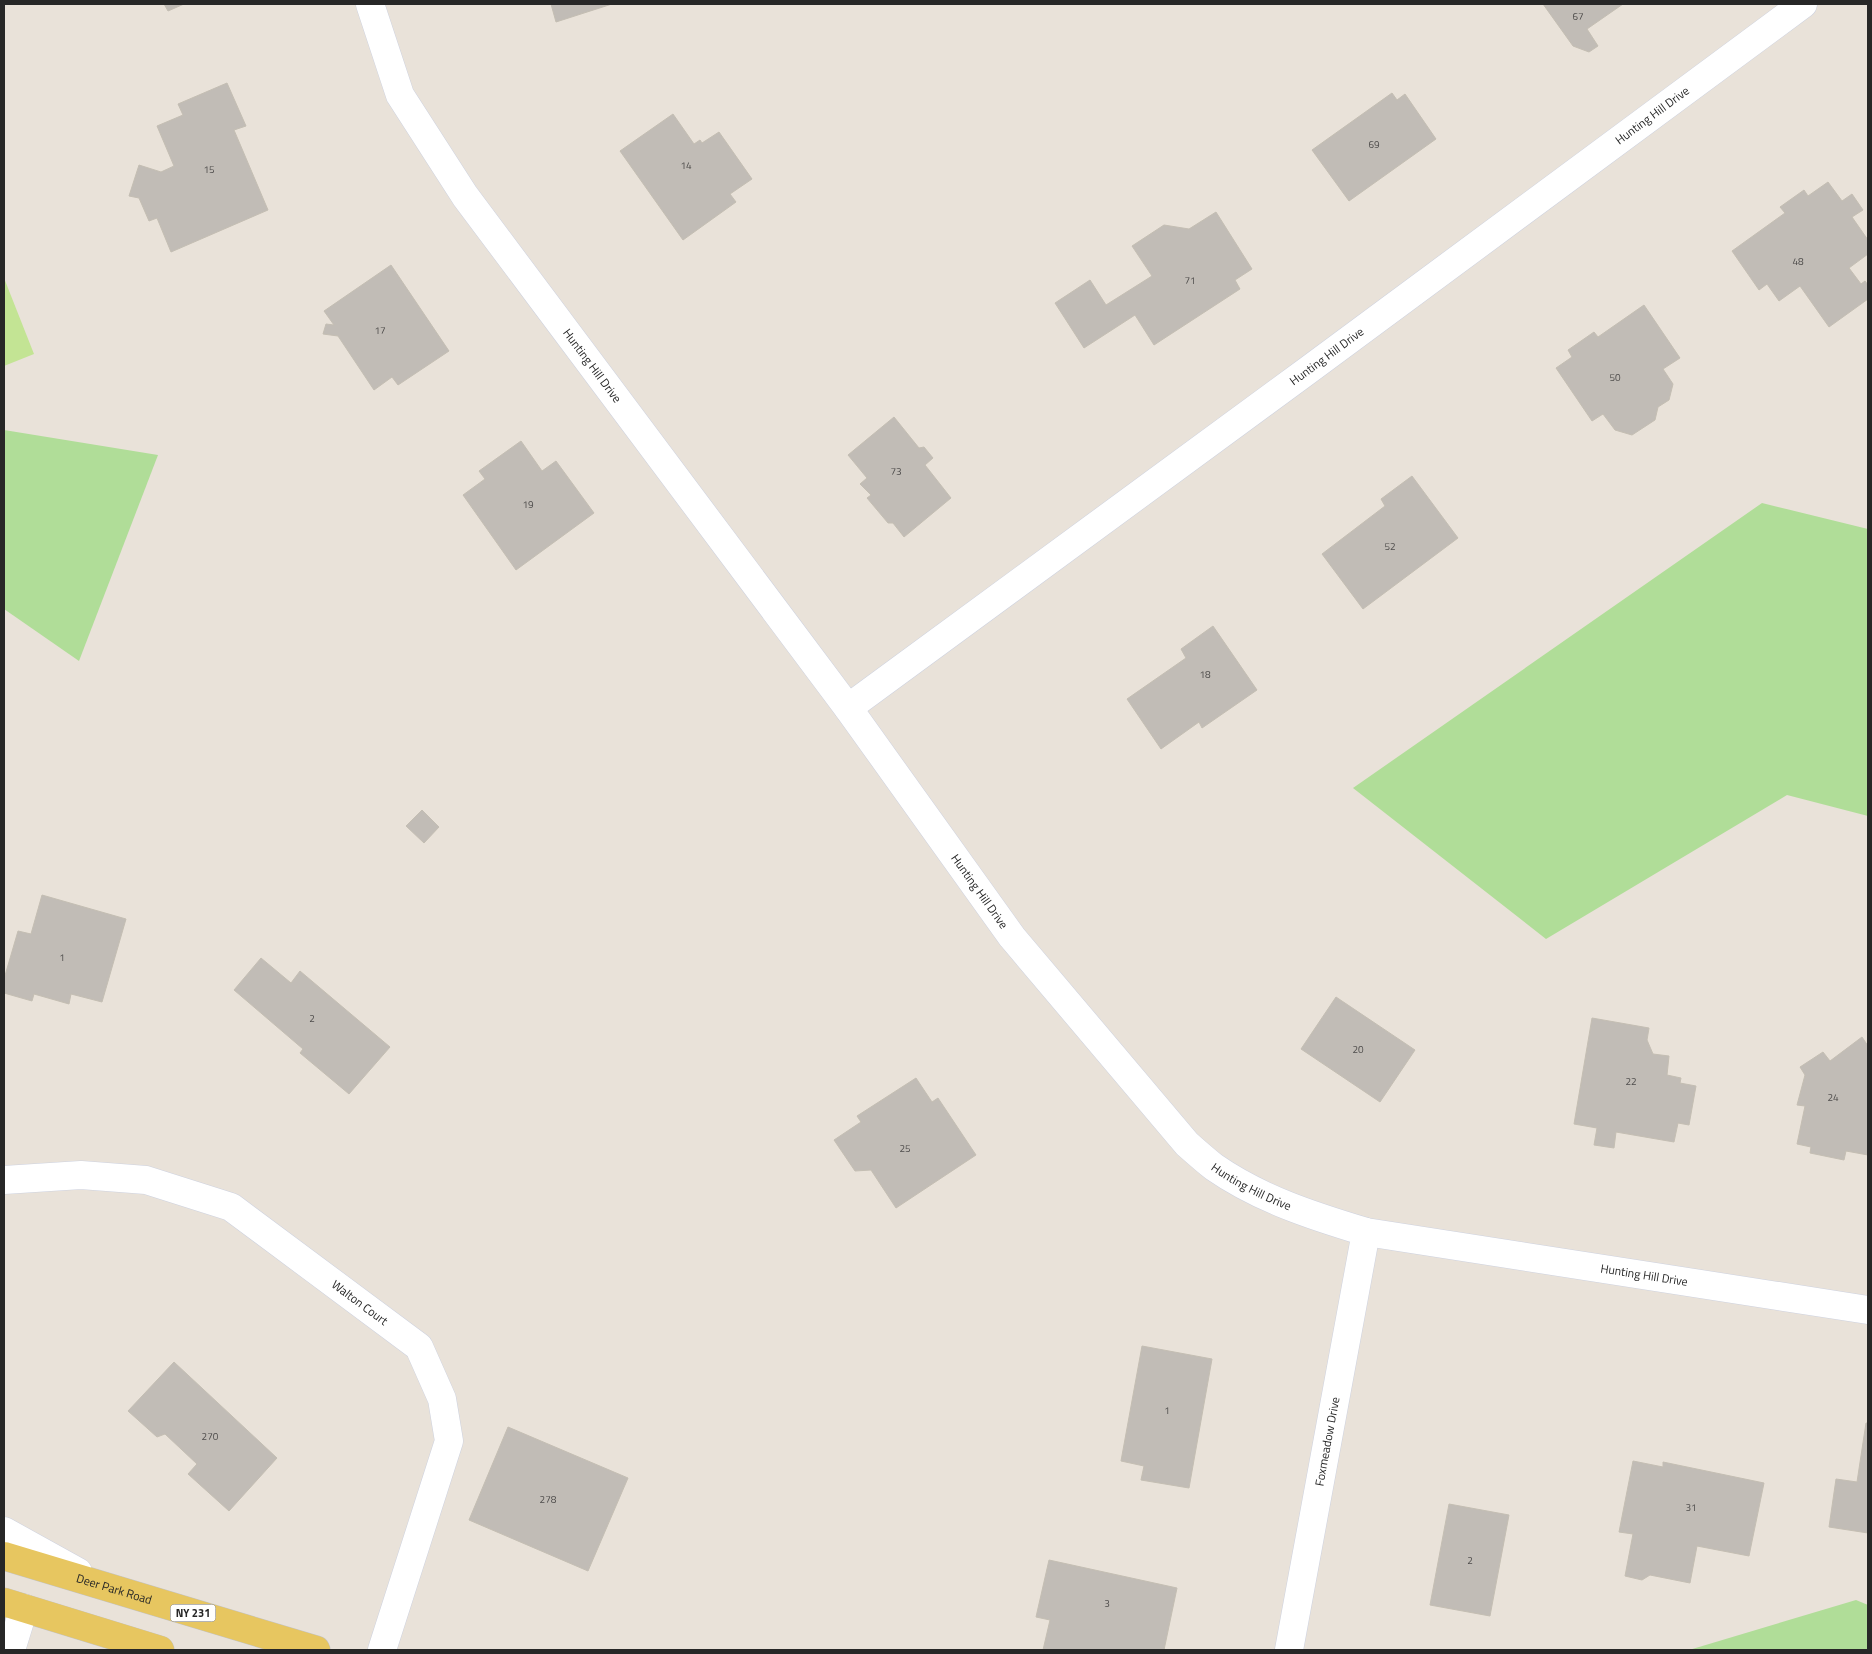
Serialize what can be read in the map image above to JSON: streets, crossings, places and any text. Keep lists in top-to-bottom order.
{
  "streets": {
    "main road": ["Deer Park Road", "NY 231"],
    "street": ["Hunting Hill Drive", "Walton Court", "Foxmeadow Drive"]
  },
  "crossings": [
    ["Hunting Hill Drive", "Foxmeadow Drive"]
  ],
  "house_numbers": [
    "67",
    "69",
    "14",
    "15",
    "48",
    "71",
    "17",
    "50",
    "73",
    "19",
    "52",
    "18",
    "1",
    "2",
    "20",
    "22",
    "24",
    "25",
    "1",
    "270",
    "278",
    "31",
    "2",
    "3"
  ]
}
